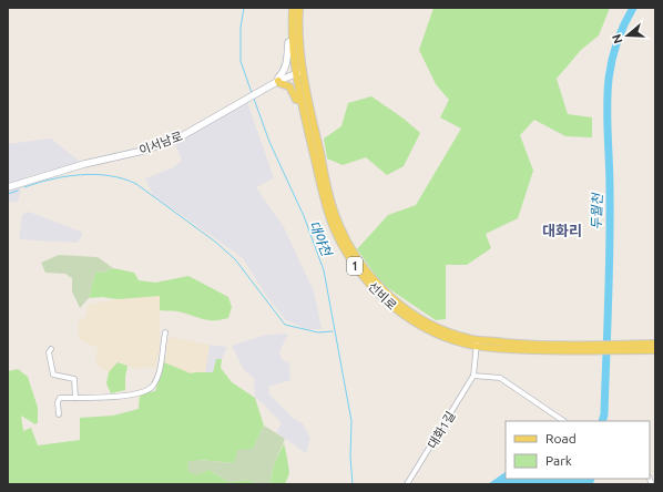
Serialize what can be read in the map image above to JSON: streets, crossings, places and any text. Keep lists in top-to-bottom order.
{
  "streets": {
    "main road": ["이서남로", "1", "선비로"],
    "street": ["대화1길"]
  },
  "crossings": [
    ["이서남로", "선비로"],
    ["1", "선비로"],
    ["선비로", "대화1길"]
  ],
  "districts": ["대화리"],
  "water": ["두월천", "대야천"],
  "legend": ["Road", "Park"],
  "north": "left"
}
